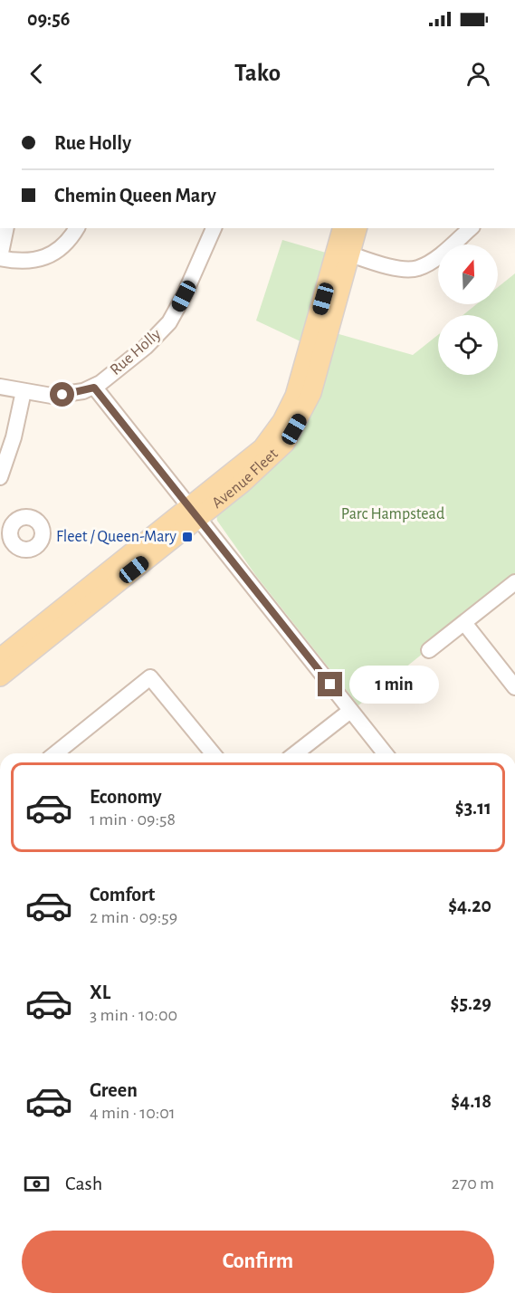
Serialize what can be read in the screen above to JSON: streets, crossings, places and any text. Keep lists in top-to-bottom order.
{
  "streets": {
    "main road": ["Avenue Fleet"],
    "street": ["Rue Holly"]
  },
  "parks": ["Parc Hampstead"],
  "places": {
    "transit": ["Fleet / Queen-Mary"]
  },
  "north": "top",
  "page": {
    "status": "09:56",
    "header": "Tako",
    "banner": ["Rue Holly", "Chemin Queen Mary"],
    "bubble": "1 min",
    "list": [
      {
        "name": "Economy",
        "note": "1 min · 09:58",
        "value": "$3.11"
      },
      {
        "name": "Comfort",
        "note": "2 min · 09:59",
        "value": "$4.20"
      },
      {
        "name": "XL",
        "note": "3 min · 10:00",
        "value": "$5.29"
      },
      {
        "name": "Green",
        "note": "4 min · 10:01",
        "value": "$4.18"
      }
    ],
    "pay": ["Cash", "270 m"],
    "buttons": "Confirm"
  }
}
